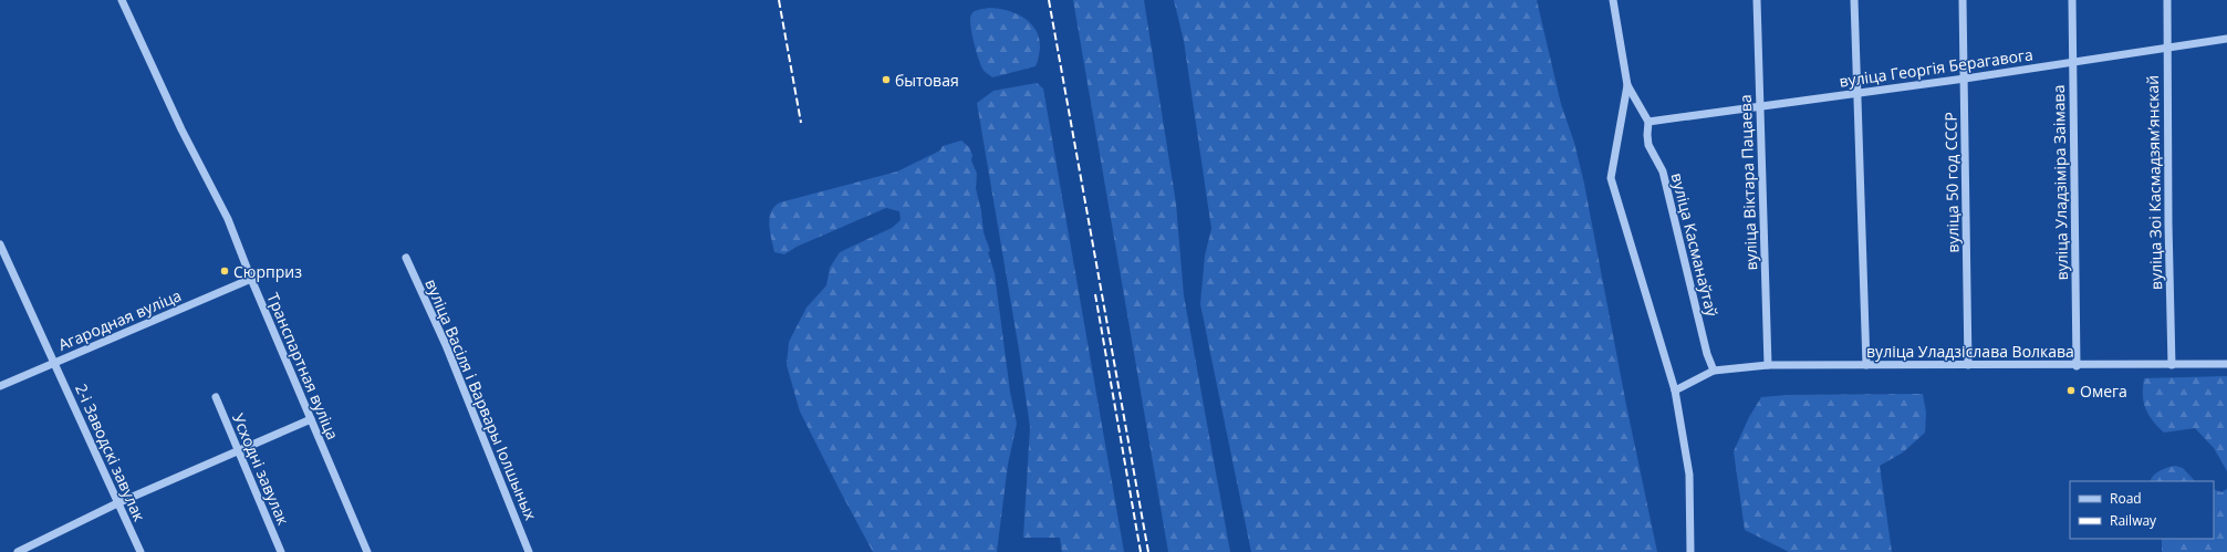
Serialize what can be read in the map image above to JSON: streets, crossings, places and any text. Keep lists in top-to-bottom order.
{
  "streets": {
    "street": [
      "вуліца Георгія Берагавога",
      "вуліца Віктара Пацаева",
      "вуліца 50 год СССР",
      "вуліца Уладзіміра Заімава",
      "вуліца Зоі Касмадзямʼянскай",
      "вуліца Касманаўтаў",
      "Агародная вуліца",
      "вуліца Уладзіслава Волкава",
      "Транспартная вуліца",
      "вуліца Васіля і Варвары Іолшыных",
      "2-і Заводскі завулак",
      "Усходні завулак"
    ]
  },
  "crossings": [
    ["вуліца Георгія Берагавога", "вуліца Віктара Пацаева"],
    ["вуліца Георгія Берагавога", "вуліца 50 год СССР"],
    ["вуліца Георгія Берагавога", "вуліца Уладзіміра Заімава"],
    ["вуліца Георгія Берагавога", "вуліца Зоі Касмадзямʼянскай"],
    ["вуліца Георгія Берагавога", "вуліца Касманаўтаў"],
    ["вуліца Віктара Пацаева", "вуліца Уладзіслава Волкава"],
    ["вуліца 50 год СССР", "вуліца Уладзіслава Волкава"],
    ["вуліца Уладзіміра Заімава", "вуліца Уладзіслава Волкава"],
    ["вуліца Зоі Касмадзямʼянскай", "вуліца Уладзіслава Волкава"],
    ["вуліца Касманаўтаў", "вуліца Уладзіслава Волкава"],
    ["Агародная вуліца", "Транспартная вуліца"],
    ["Агародная вуліца", "2-і Заводскі завулак"]
  ],
  "places": ["бытовая", "Сюрприз", "Омега"],
  "legend": ["Road", "Railway"]
}
